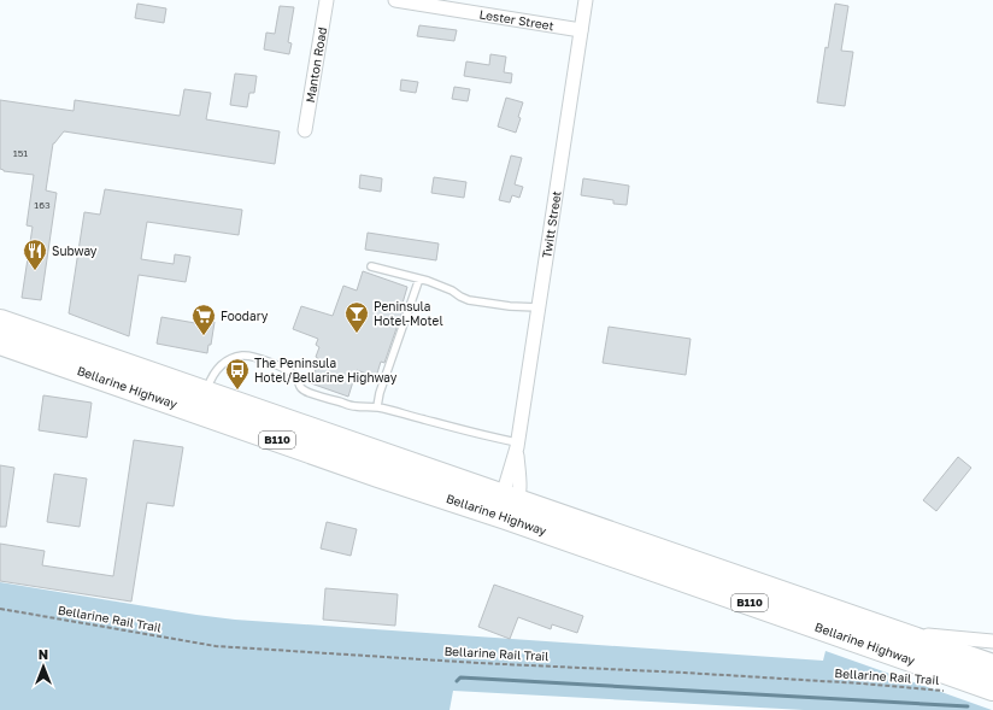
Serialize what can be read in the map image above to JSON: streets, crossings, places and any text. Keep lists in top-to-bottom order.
{
  "streets": {
    "highway": ["Bellarine Highway", "B110"],
    "street": ["Lester Street", "Manton Road", "Twitt Street"],
    "path": ["Bellarine Rail Trail"]
  },
  "crossings": [
    ["Lester Street", "Twitt Street"],
    ["Twitt Street", "Bellarine Highway"],
    ["Bellarine Highway", "Bellarine Rail Trail"]
  ],
  "places": {
    "restaurant": ["Subway"],
    "bar": ["Peninsula Hotel-Motel"],
    "supermarket": ["Foodary"],
    "bus stop": ["The Peninsula Hotel/Bellarine Highway"]
  },
  "house_numbers": ["151", "163"],
  "north": "top"
}
